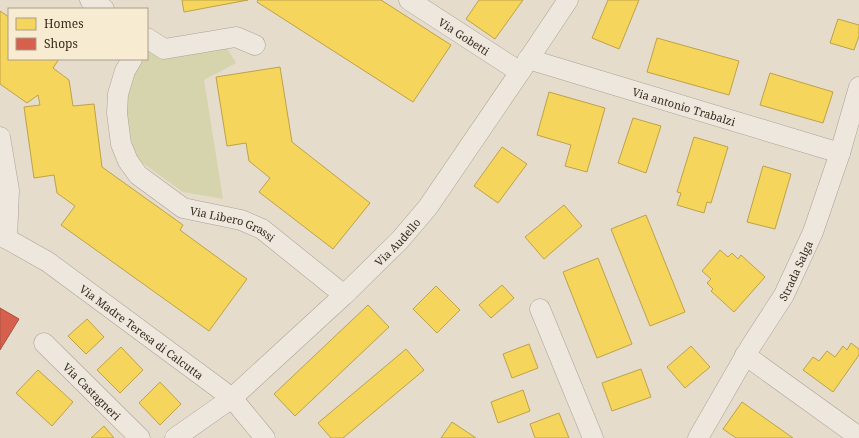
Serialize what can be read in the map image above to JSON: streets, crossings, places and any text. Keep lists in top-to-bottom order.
{
  "streets": {
    "street": [
      "Via Gobetti",
      "Via antonio Trabalzi",
      "Via Libero Grassi",
      "Via Audello",
      "Strada Salga",
      "Via Madre Teresa di Calcutta",
      "Via Castagneri"
    ]
  },
  "crossings": [
    ["Via Gobetti", "Via antonio Trabalzi"],
    ["Via Gobetti", "Via Audello"],
    ["Via antonio Trabalzi", "Via Audello"],
    ["Via antonio Trabalzi", "Strada Salga"],
    ["Via Libero Grassi", "Via Audello"],
    ["Via Audello", "Via Madre Teresa di Calcutta"]
  ],
  "legend": ["Homes", "Shops"]
}
